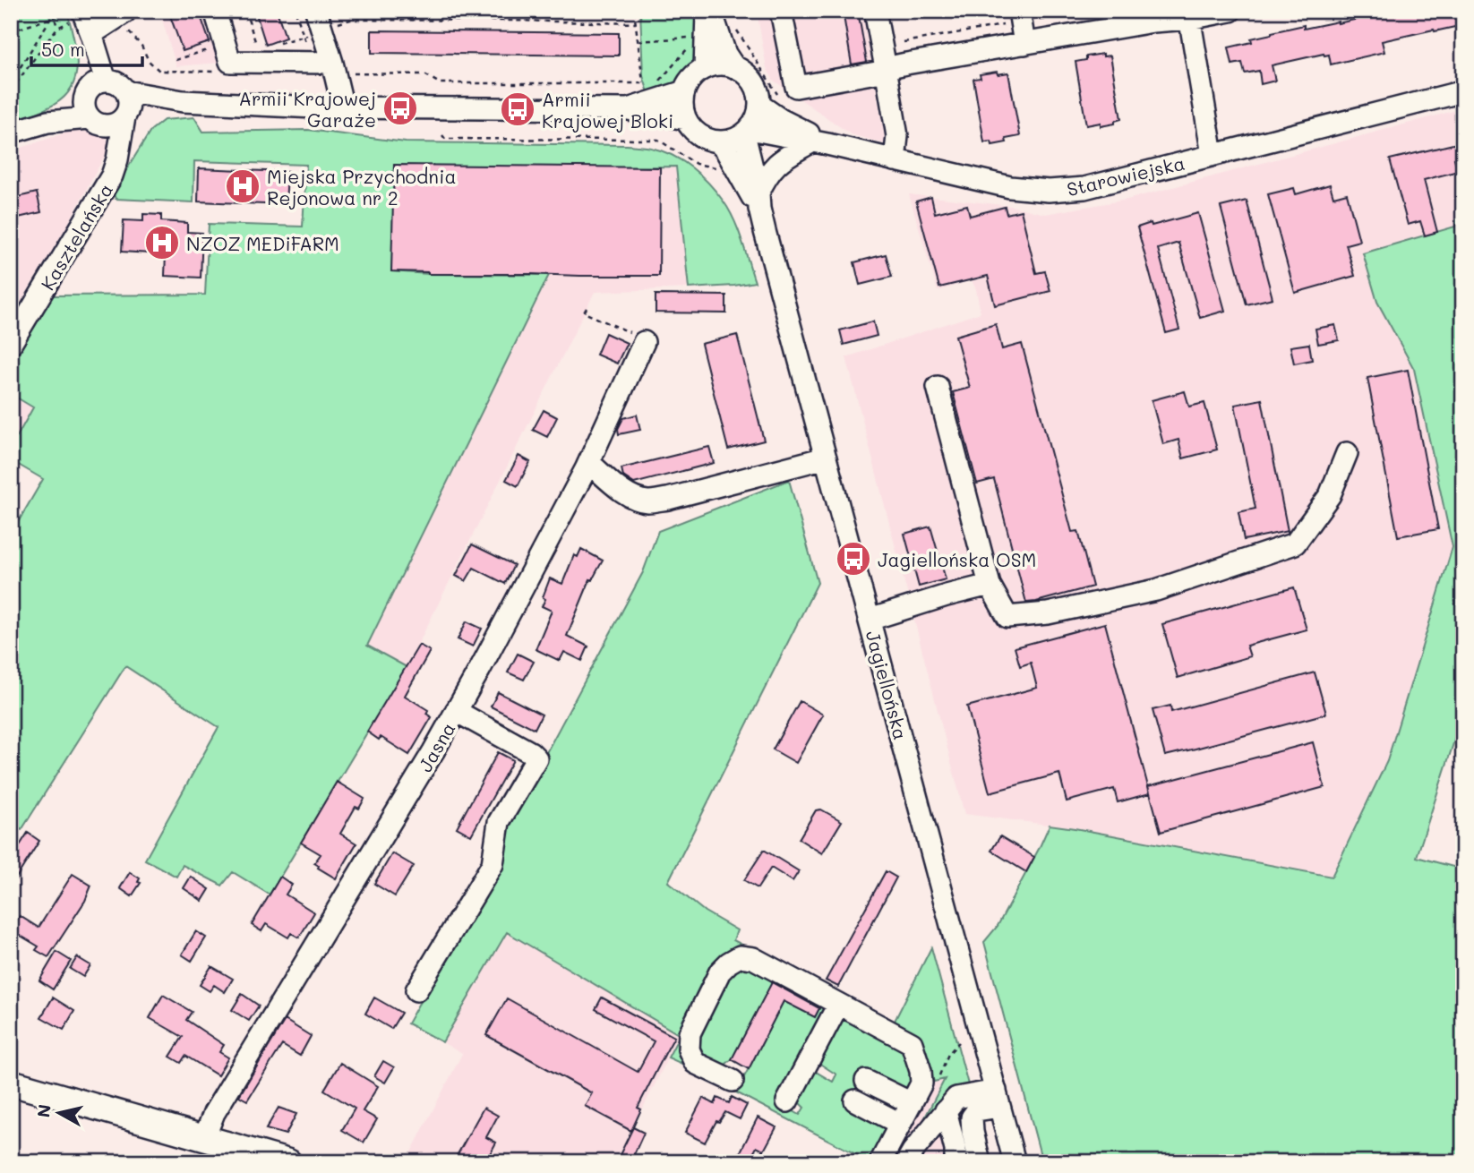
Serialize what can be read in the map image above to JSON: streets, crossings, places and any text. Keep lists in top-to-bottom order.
{
  "streets": {
    "street": [
      "Starowiejska",
      "Kasztelańska",
      "Jagiellońska",
      "Jasna"
    ]
  },
  "crossings": [
    ["Starowiejska", "Jagiellońska"]
  ],
  "places": {
    "bus stop": ["Armii Krajowej Garaże", "Armii Krajowej Bloki", "Jagiellońska OSM"],
    "hospital": ["Miejska Przychodnia Rejonowa nr 2", "NZOZ MEDiFARM"]
  },
  "scale_bar": "50 m",
  "north": "left"
}
